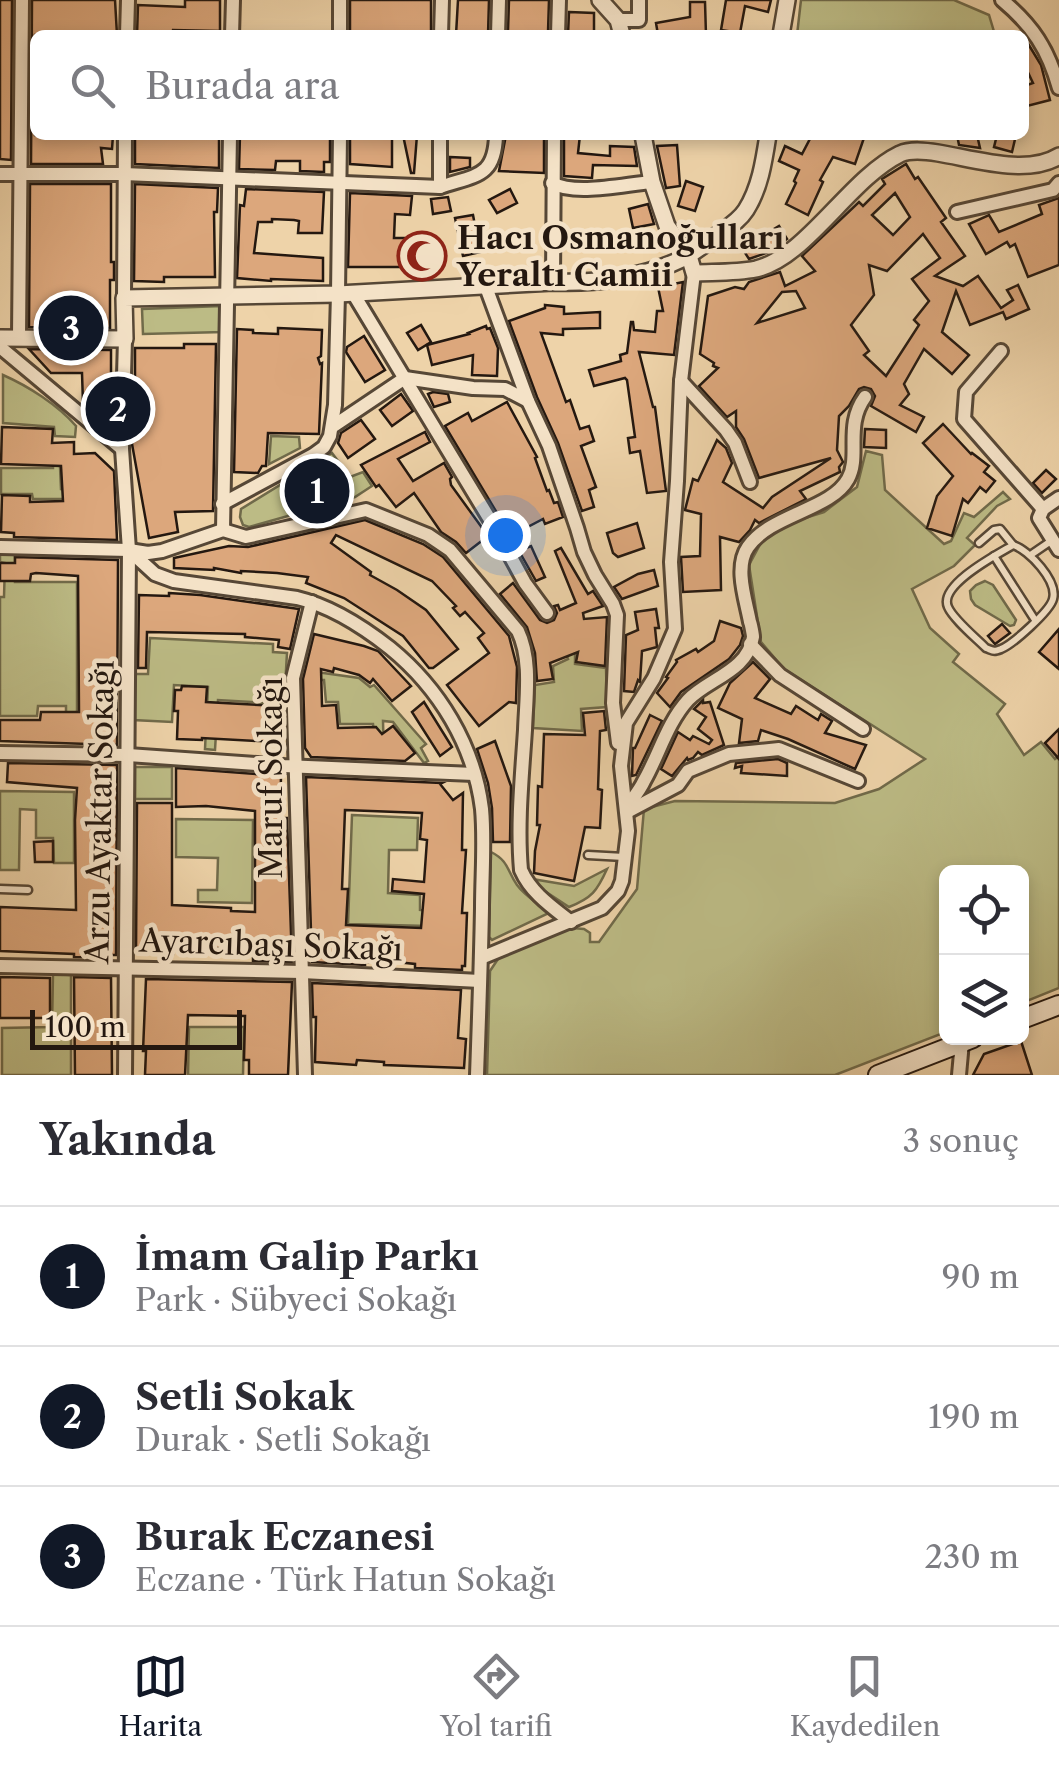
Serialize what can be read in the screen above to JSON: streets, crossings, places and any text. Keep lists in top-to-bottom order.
{
  "streets": {
    "street": ["Maruf Sokağı", "Arzu Ayaktar Sokağı", "Ayarcıbaşı Sokağı"]
  },
  "crossings": [
    ["Maruf Sokağı", "Ayarcıbaşı Sokağı"],
    ["Arzu Ayaktar Sokağı", "Ayarcıbaşı Sokağı"]
  ],
  "places": {
    "mosque": ["Hacı Osmanoğulları Yeraltı Camii"]
  },
  "scale_bar": "100 m",
  "page": {
    "search": "Burada ara",
    "pins": ["3", "2", "1"],
    "scale": "100 m",
    "heading": ["Yakında", "3 sonuç"],
    "list": [
      {
        "mark": "1",
        "name": "İmam Galip Parkı",
        "note": "Park · Sübyeci Sokağı",
        "value": "90 m"
      },
      {
        "mark": "2",
        "name": "Setli Sokak",
        "note": "Durak · Setli Sokağı",
        "value": "190 m"
      },
      {
        "mark": "3",
        "name": "Burak Eczanesi",
        "note": "Eczane · Türk Hatun Sokağı",
        "value": "230 m"
      }
    ],
    "nav": ["Harita", "Yol tarifi", "Kaydedilen"]
  }
}
